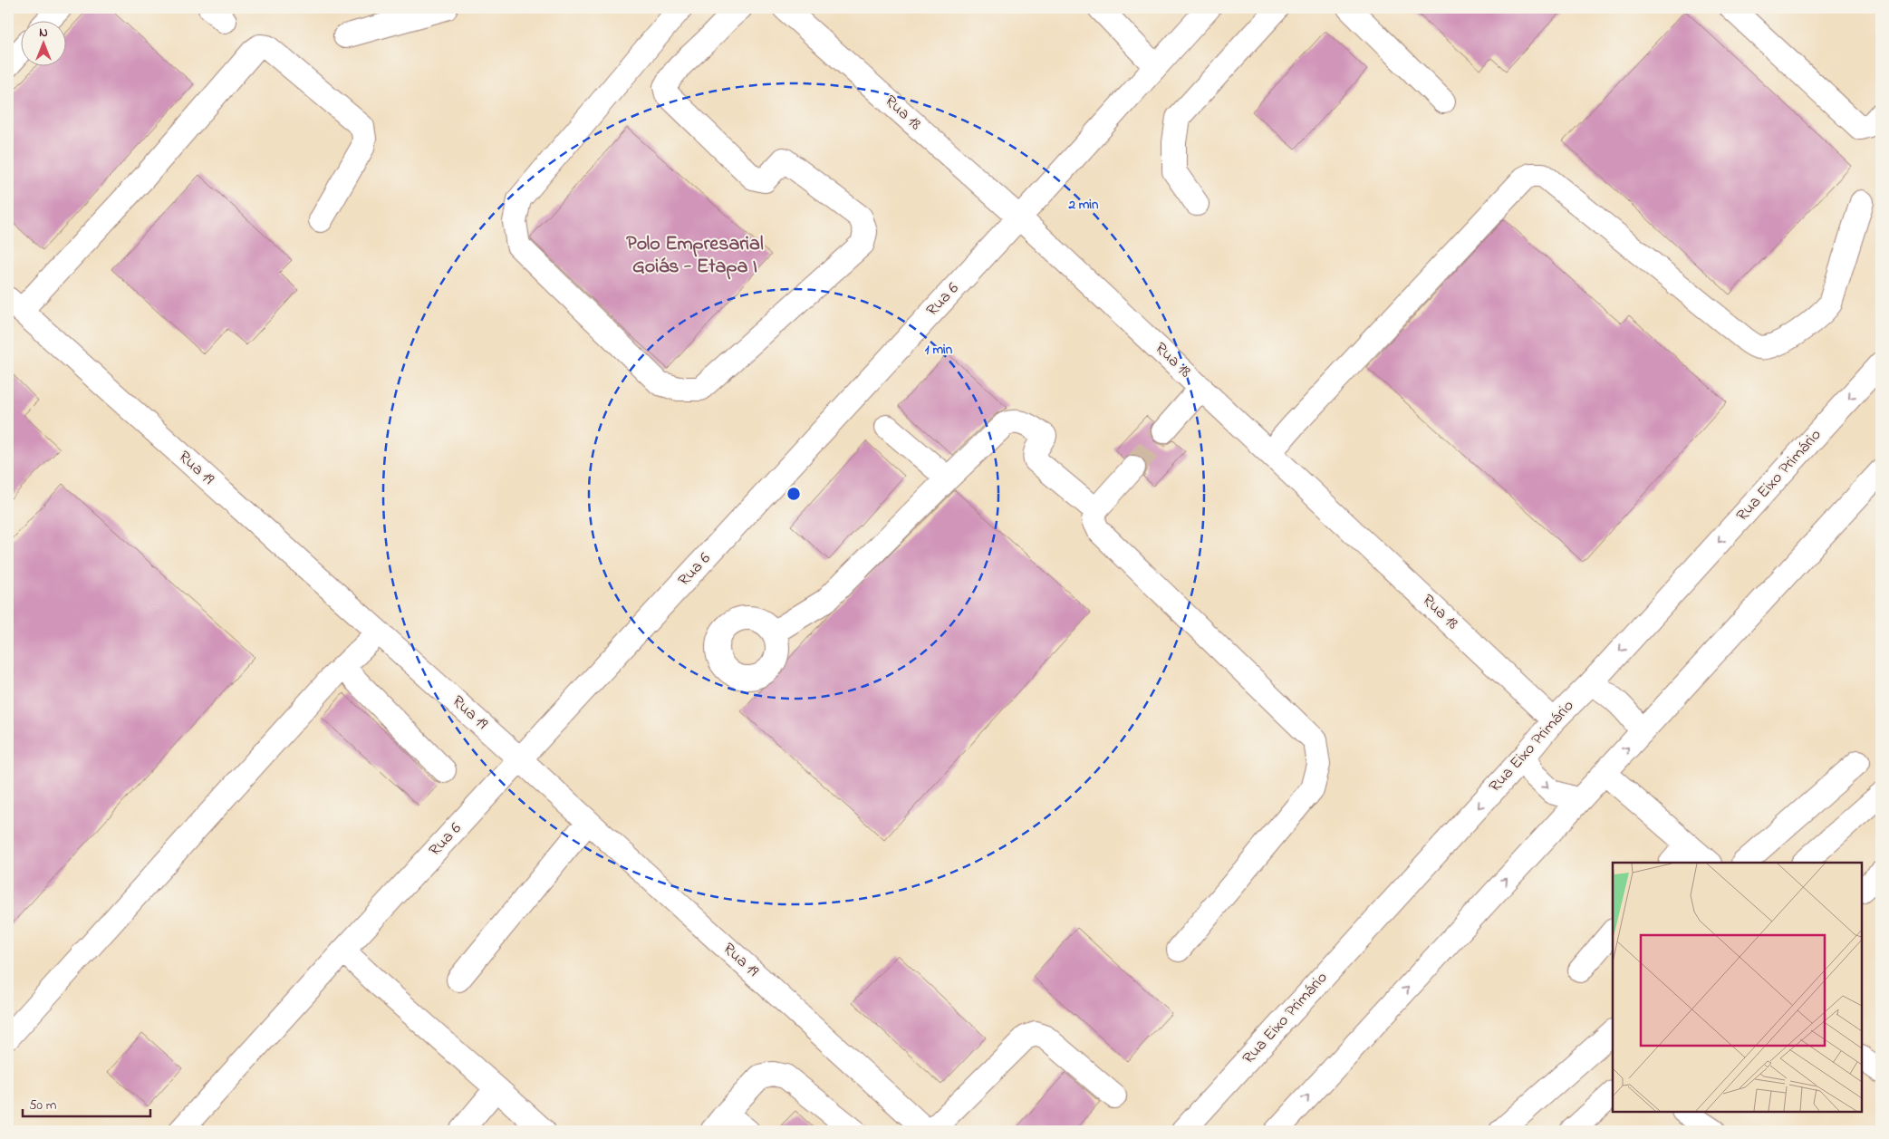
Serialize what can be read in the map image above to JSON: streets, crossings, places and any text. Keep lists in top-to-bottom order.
{
  "streets": {
    "street": [
      "Rua 18",
      "Rua 6",
      "Rua 19",
      "Rua Eixo Primário"
    ]
  },
  "crossings": [
    ["Rua 18", "Rua 6"],
    ["Rua 18", "Rua Eixo Primário"],
    ["Rua 6", "Rua 19"]
  ],
  "districts": ["Polo Empresarial Goiás - Etapa I"],
  "scale_bar": "50 m",
  "north": "top",
  "rings": ["2 min", "1 min"]
}
